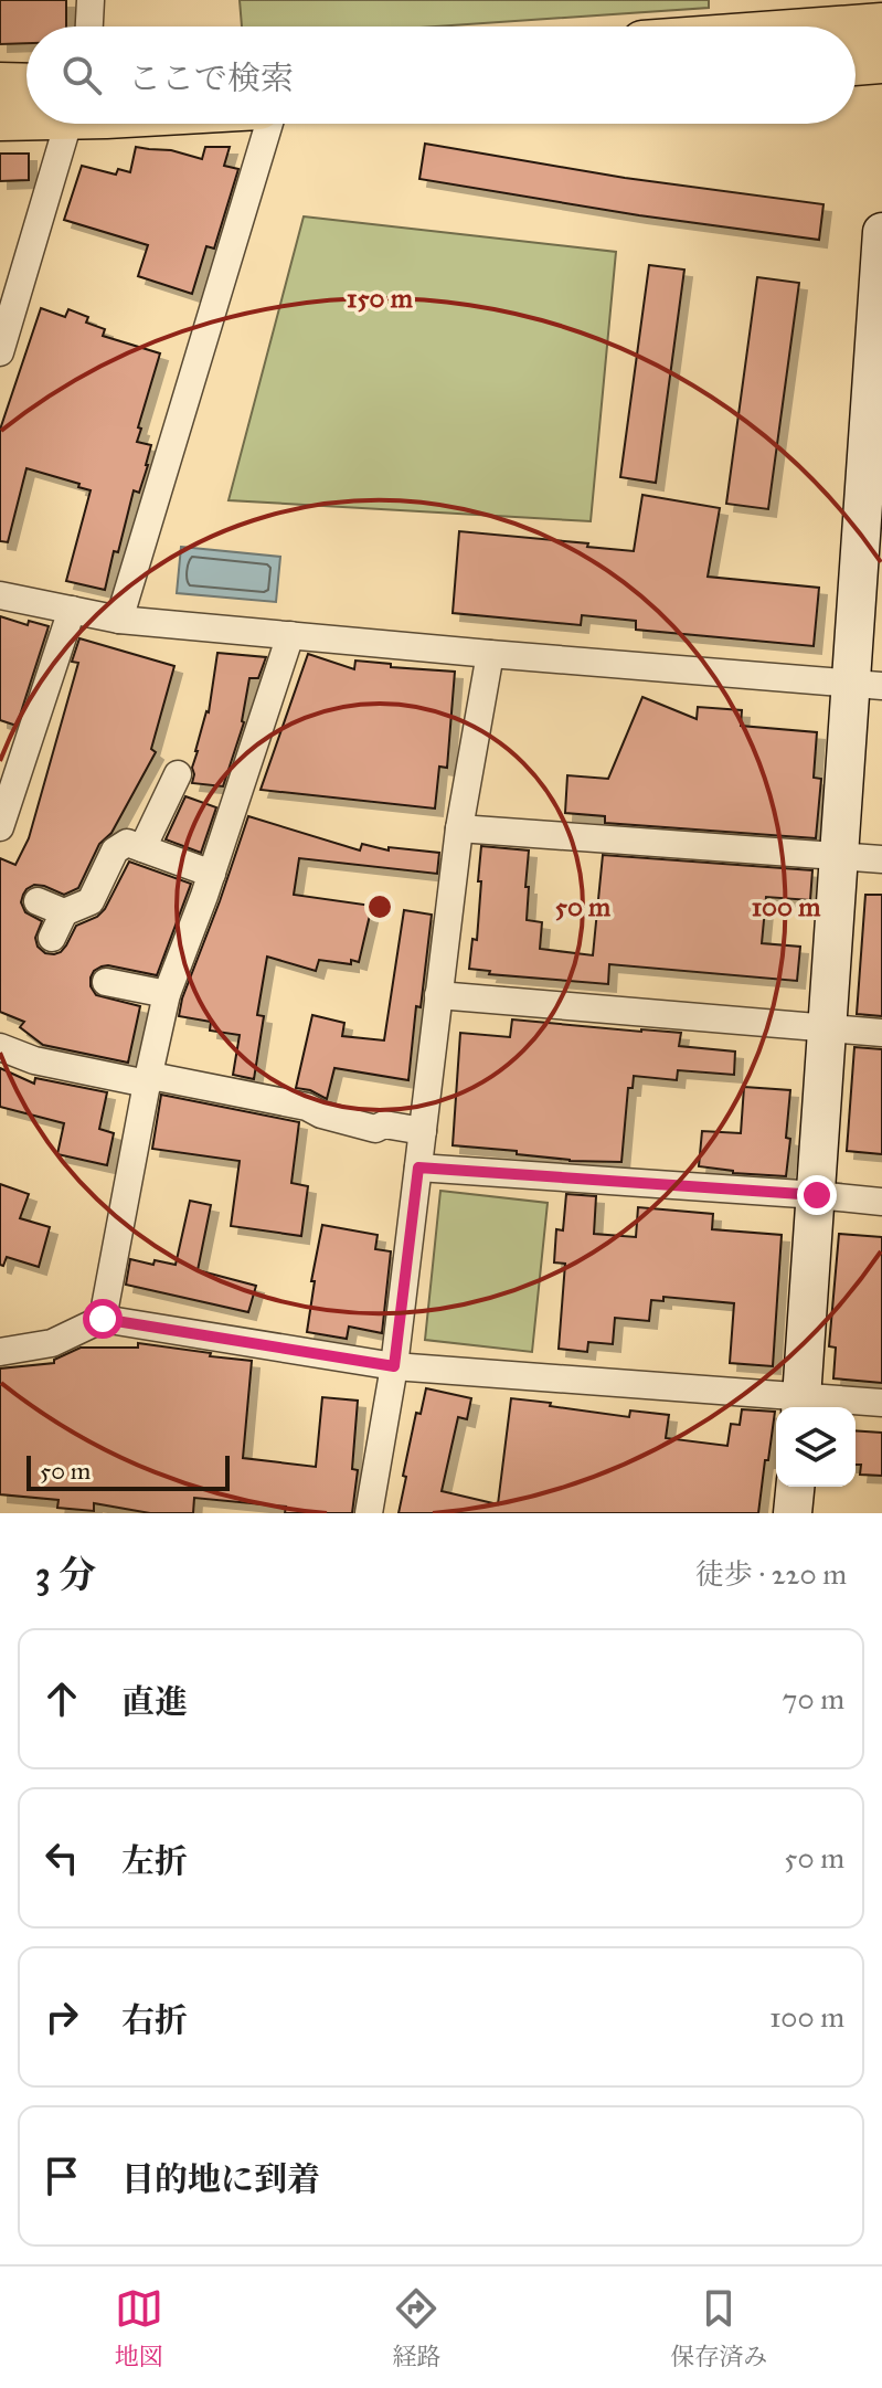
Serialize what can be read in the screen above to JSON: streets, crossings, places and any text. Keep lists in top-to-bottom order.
{
  "scale_bar": "50 m",
  "page": {
    "search": "ここで検索",
    "scale": "50 m",
    "heading": ["3 分", "徒歩 · 220 m"],
    "list": [
      ["直進", "70 m"],
      ["左折", "50 m"],
      ["右折", "100 m"],
      "目的地に到着"
    ],
    "nav": ["地図", "経路", "保存済み"]
  },
  "rings": ["150 m", "50 m", "100 m"]
}
